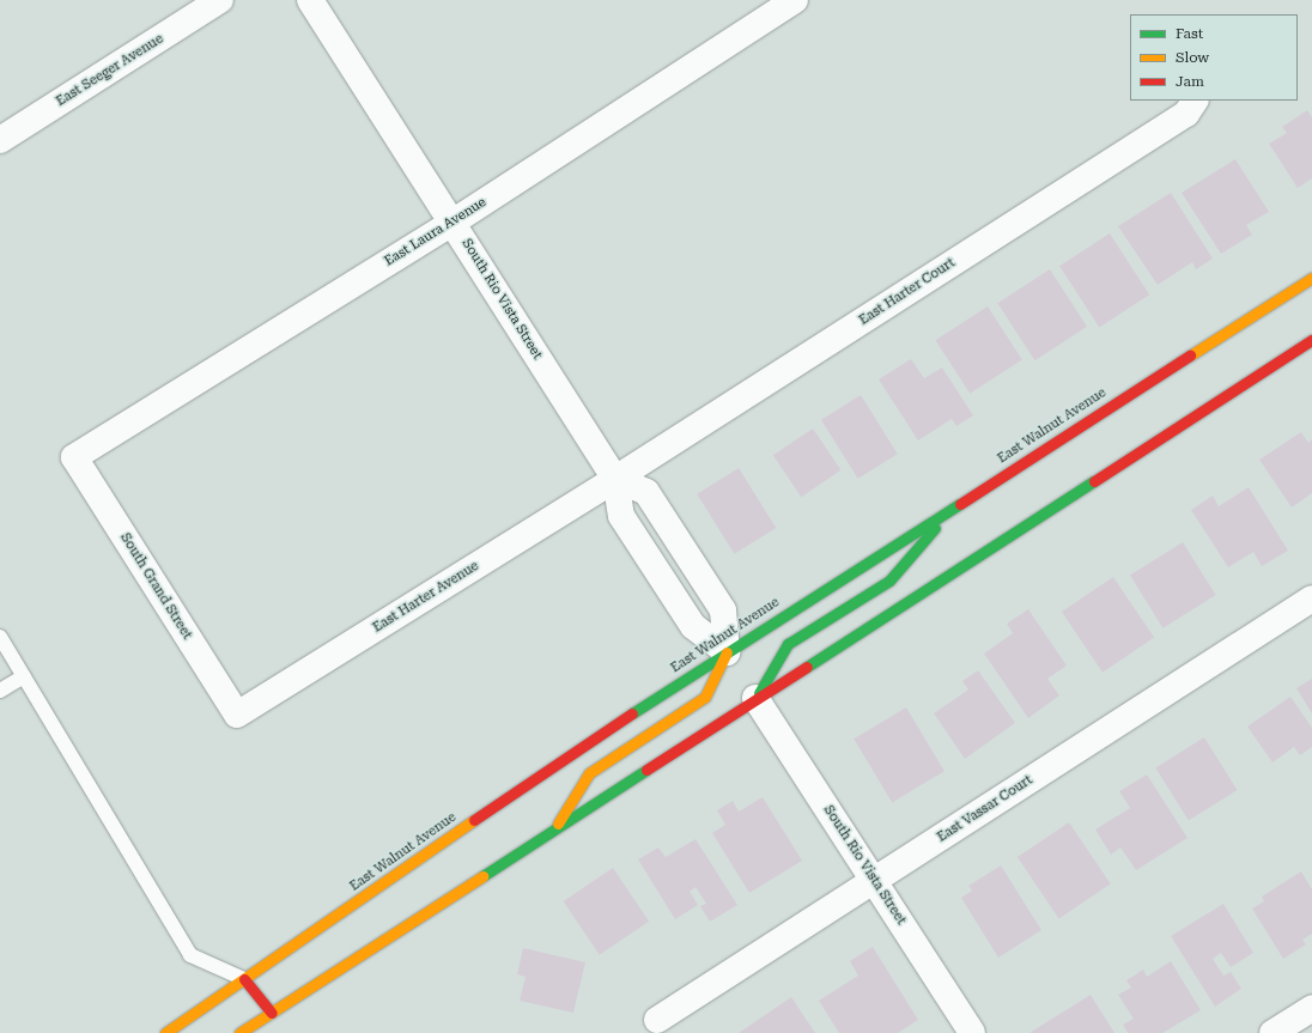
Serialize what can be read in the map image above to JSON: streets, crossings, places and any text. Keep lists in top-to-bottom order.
{
  "streets": {
    "main road": ["East Walnut Avenue"],
    "street": [
      "East Seeger Avenue",
      "East Laura Avenue",
      "East Harter Court",
      "South Rio Vista Street",
      "South Grand Street",
      "East Harter Avenue",
      "East Vassar Court"
    ]
  },
  "crossings": [
    ["East Laura Avenue", "South Rio Vista Street"],
    ["East Laura Avenue", "South Grand Street"],
    ["East Harter Court", "South Rio Vista Street"],
    ["East Harter Court", "East Harter Avenue"],
    ["South Rio Vista Street", "East Harter Avenue"],
    ["South Rio Vista Street", "East Vassar Court"],
    ["South Grand Street", "East Harter Avenue"]
  ],
  "legend": ["Fast", "Slow", "Jam"]
}
